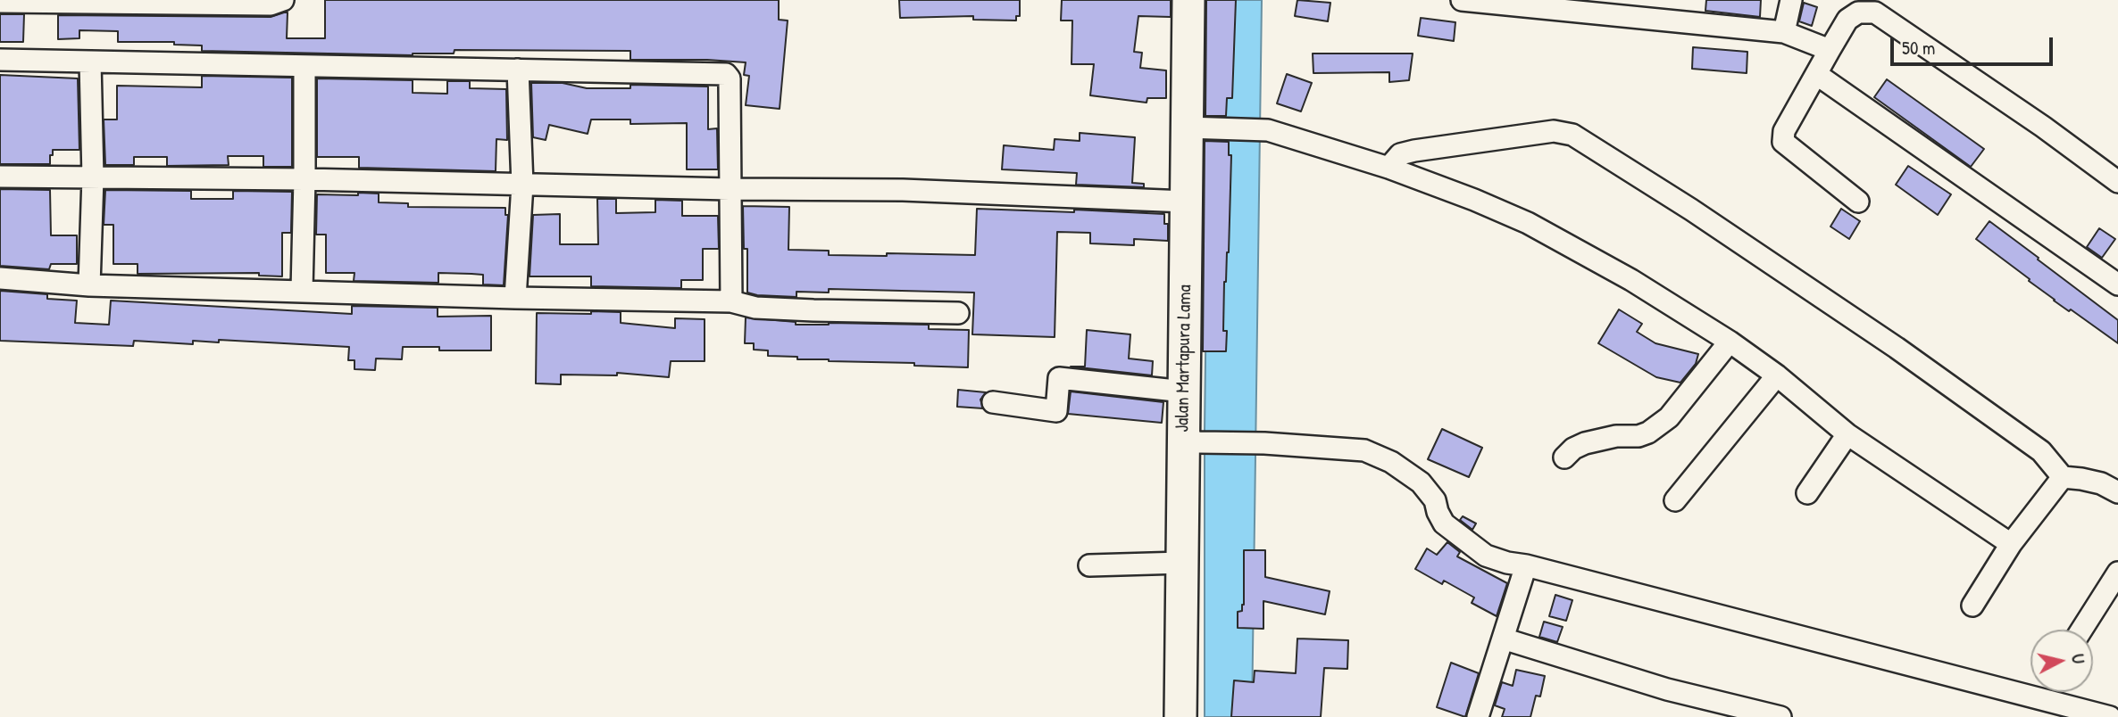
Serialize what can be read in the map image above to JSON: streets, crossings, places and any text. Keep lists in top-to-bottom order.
{
  "streets": {
    "main road": ["Jalan Martapura Lama"]
  },
  "scale_bar": "50 m",
  "north": "right"
}
